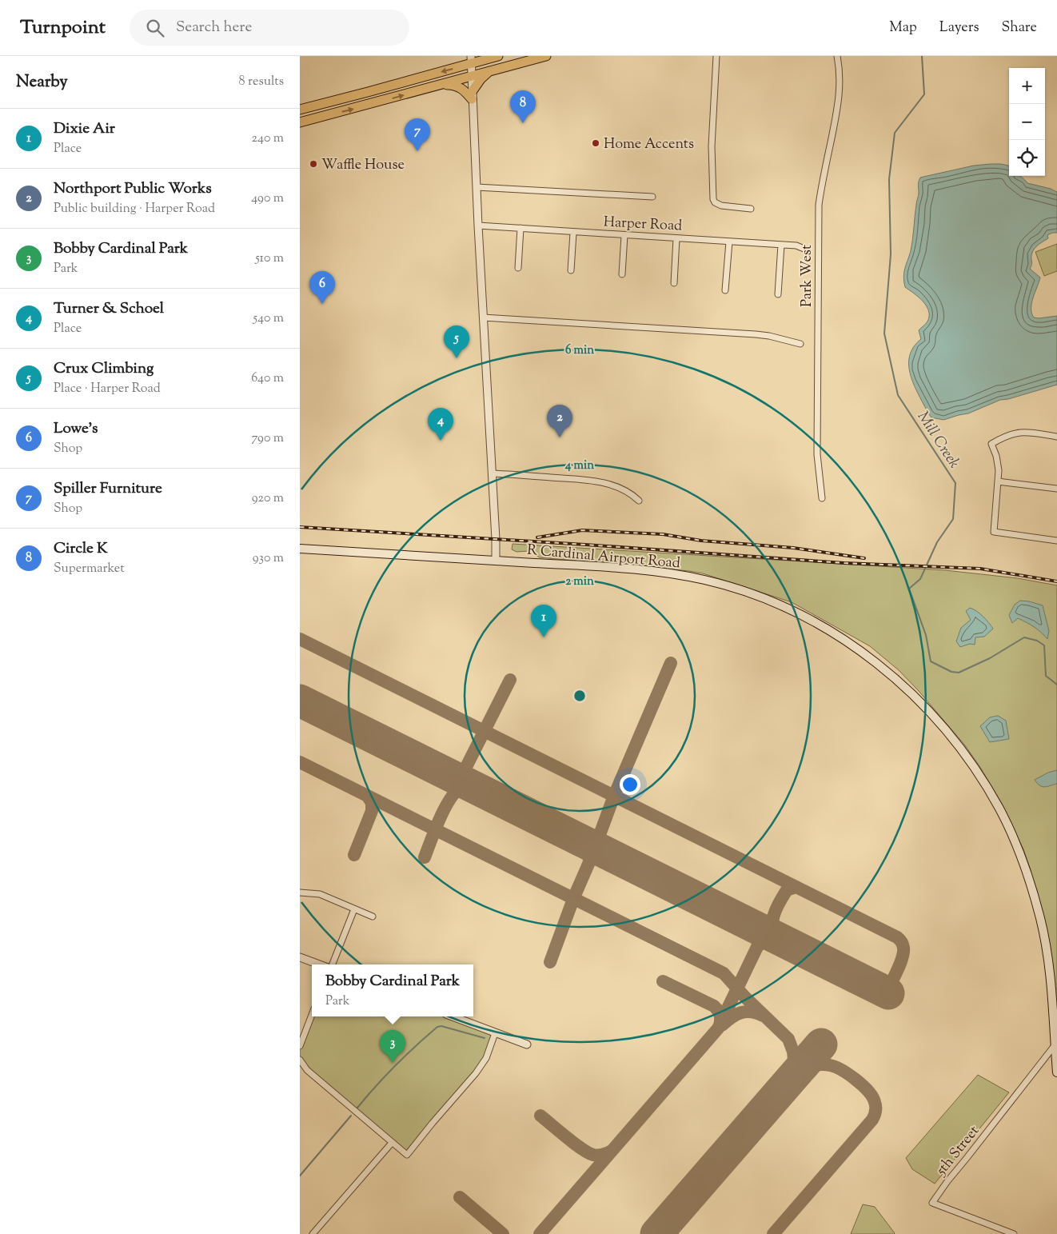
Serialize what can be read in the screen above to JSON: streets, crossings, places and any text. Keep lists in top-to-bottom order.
{
  "streets": {
    "main road": ["R Cardinal Airport Road"],
    "street": ["Harper Road", "Park West", "5th Street"]
  },
  "crossings": [
    ["R Cardinal Airport Road", "5th Street"]
  ],
  "water": ["Mill Creek"],
  "places": ["Home Accents", "Waffle House"],
  "page": {
    "header": "Turnpoint",
    "search": "Search here",
    "nav": ["Map", "Layers", "Share"],
    "heading": ["Nearby", "8 results"],
    "map_buttons": ["+", "−"],
    "pins": [
      "8",
      "7",
      "6",
      "5",
      "2",
      "4",
      "1",
      "3"
    ],
    "list": [
      {
        "mark": "1",
        "name": "Dixie Air",
        "note": "Place",
        "value": "240 m"
      },
      {
        "mark": "2",
        "name": "Northport Public Works",
        "note": "Public building · Harper Road",
        "value": "490 m"
      },
      {
        "mark": "3",
        "name": "Bobby Cardinal Park",
        "note": "Park",
        "value": "510 m"
      },
      {
        "mark": "4",
        "name": "Turner & Schoel",
        "note": "Place",
        "value": "540 m"
      },
      {
        "mark": "5",
        "name": "Crux Climbing",
        "note": "Place · Harper Road",
        "value": "640 m"
      },
      {
        "mark": "6",
        "name": "Lowe's",
        "note": "Shop",
        "value": "790 m"
      },
      {
        "mark": "7",
        "name": "Spiller Furniture",
        "note": "Shop",
        "value": "920 m"
      },
      {
        "mark": "8",
        "name": "Circle K",
        "note": "Supermarket",
        "value": "930 m"
      }
    ],
    "popup": ["Bobby Cardinal Park", "Park"]
  },
  "rings": ["6 min", "4 min", "2 min"]
}
